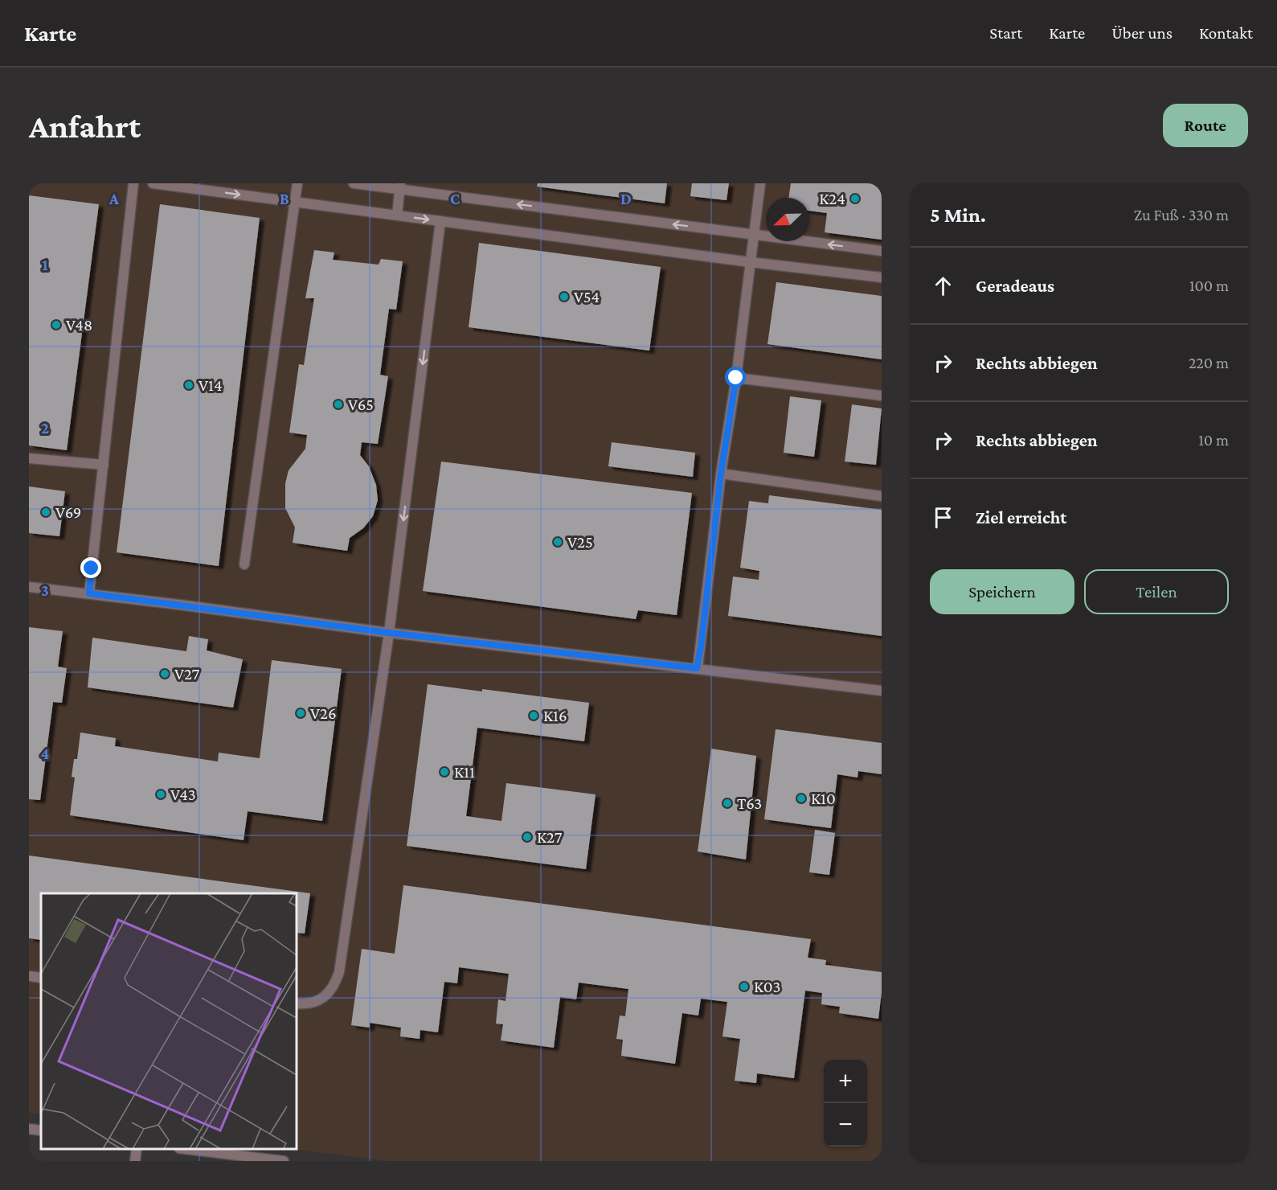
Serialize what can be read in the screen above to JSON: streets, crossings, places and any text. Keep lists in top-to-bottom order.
{
  "places": [
    "K24",
    "V54",
    "V48",
    "V14",
    "V65",
    "V69",
    "V25",
    "V27",
    "V26",
    "K16",
    "K11",
    "V43",
    "K10",
    "T63",
    "K27",
    "K03"
  ],
  "north": "bottom left",
  "page": {
    "header": "Karte",
    "nav": [
      "Start",
      "Karte",
      "Über uns",
      "Kontakt"
    ],
    "buttons": [
      "Route",
      ["Speichern", "Teilen"]
    ],
    "title": "Anfahrt",
    "heading": ["5 Min.", "Zu Fuß · 330 m"],
    "list": [
      ["Geradeaus", "100 m"],
      ["Rechts abbiegen", "220 m"],
      ["Rechts abbiegen", "10 m"],
      "Ziel erreicht"
    ],
    "map_buttons": ["+", "−"]
  },
  "grid": {
    "columns": [
      "A",
      "B",
      "C",
      "D"
    ],
    "rows": [
      "1",
      "2",
      "3",
      "4"
    ]
  }
}
